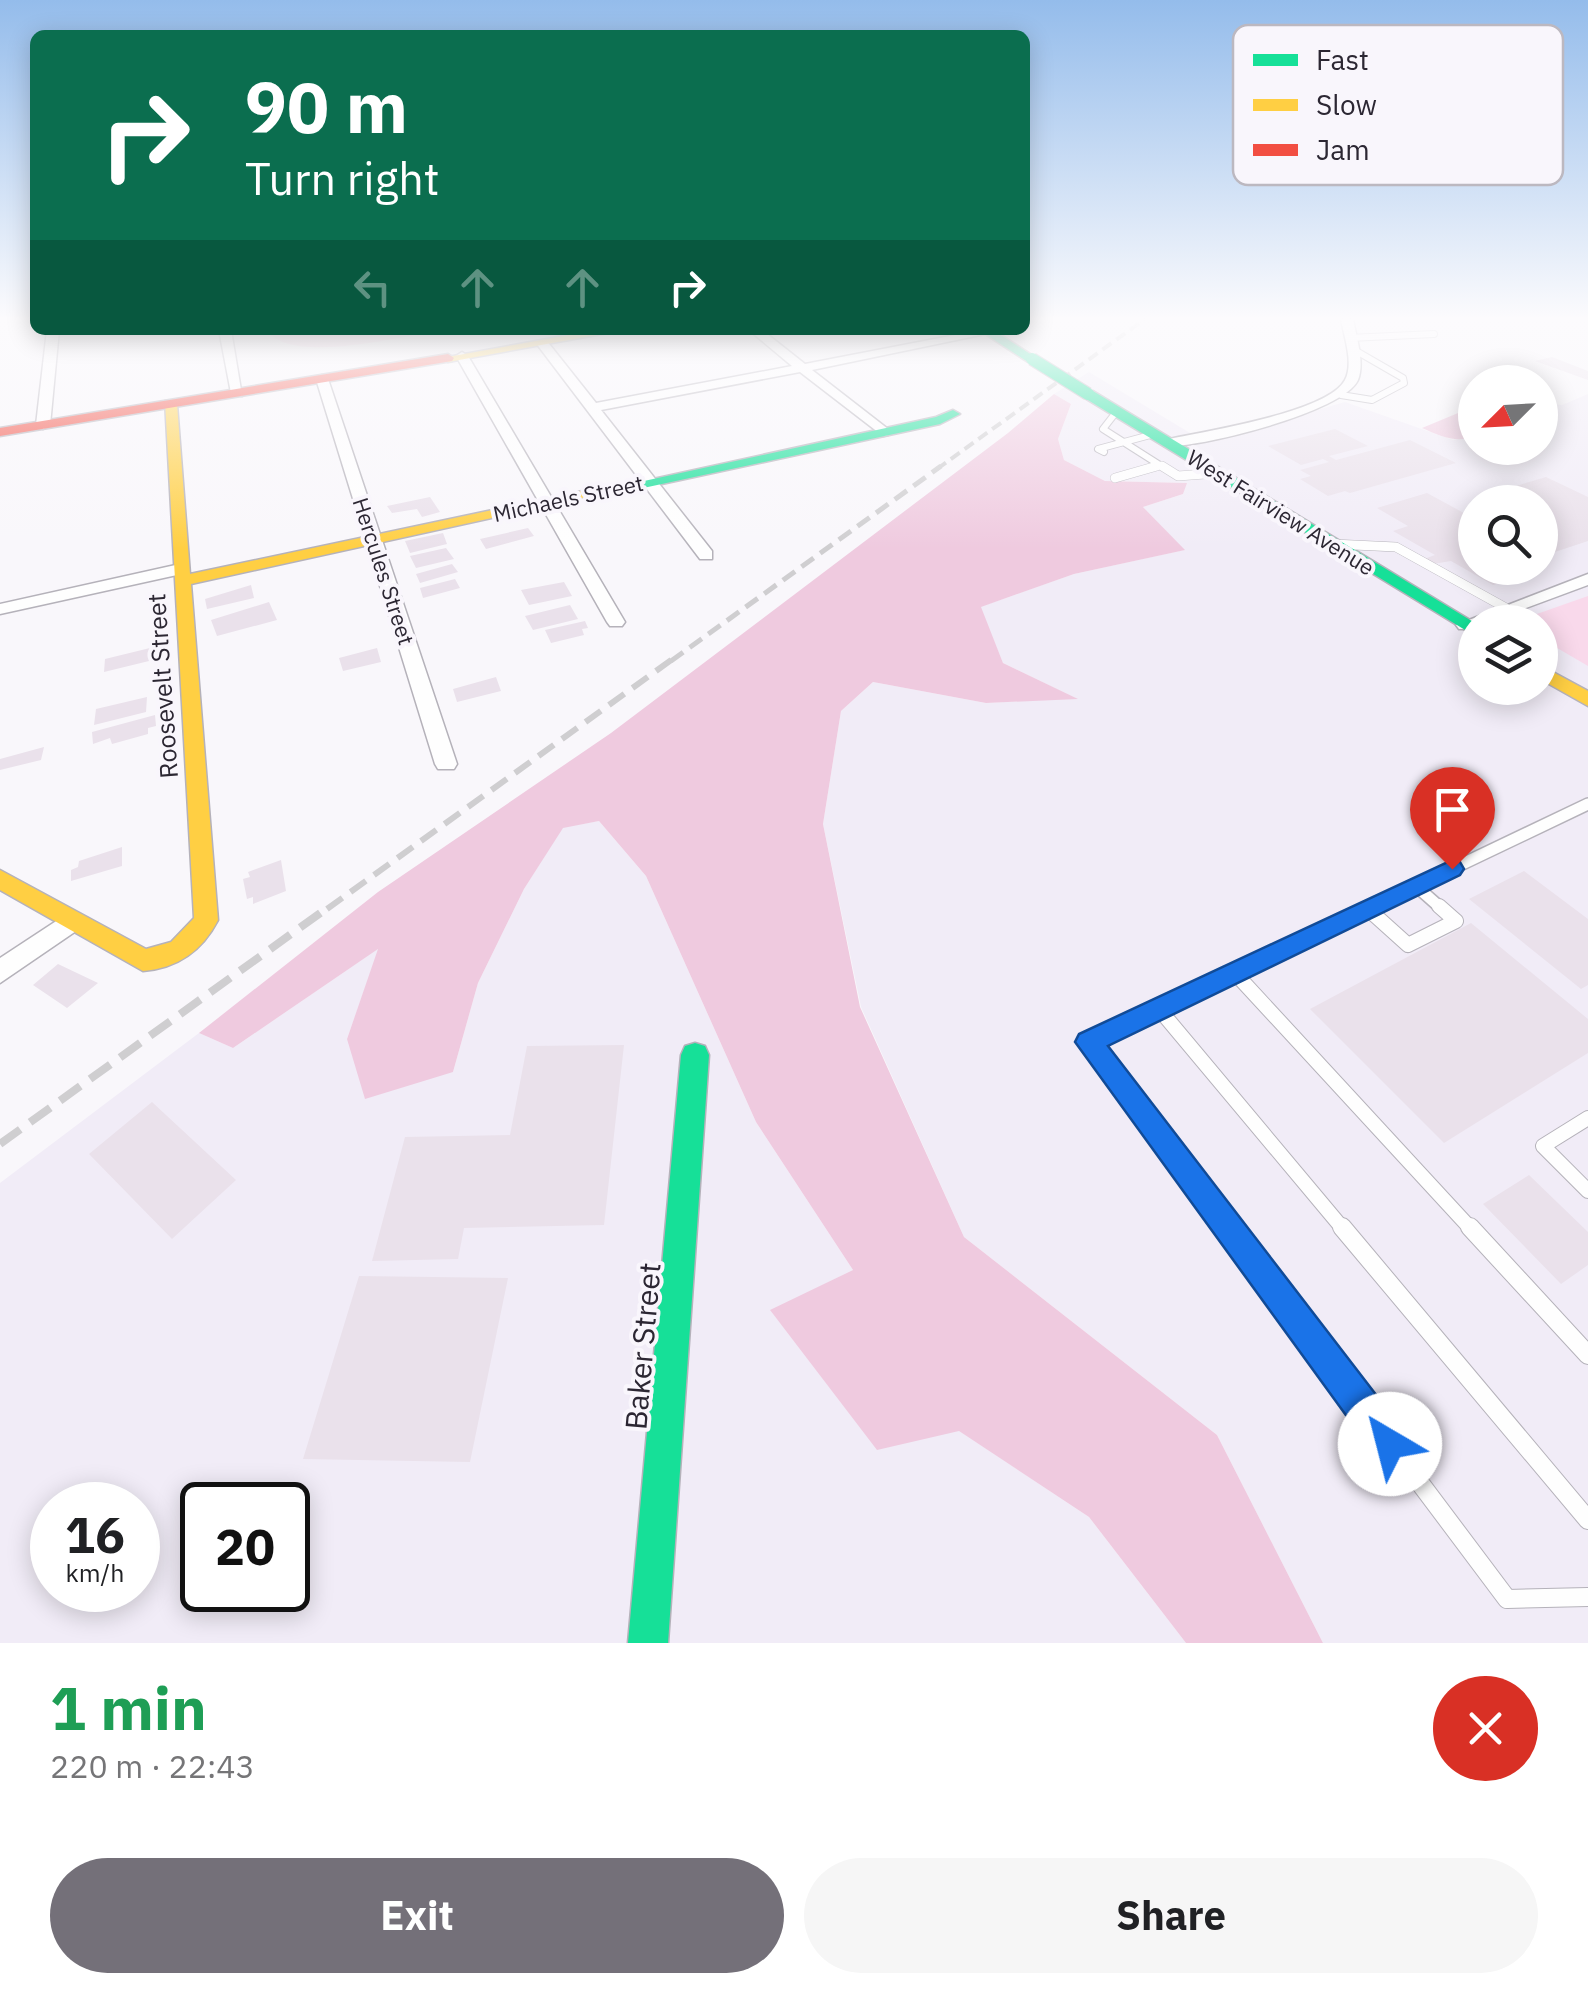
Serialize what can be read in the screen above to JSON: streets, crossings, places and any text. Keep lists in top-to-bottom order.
{
  "streets": {
    "street": [
      "Michaels Street",
      "West Fairview Avenue",
      "Hercules Street",
      "Roosevelt Street",
      "Baker Street"
    ]
  },
  "crossings": [
    ["Michaels Street", "Hercules Street"],
    ["Michaels Street", "Roosevelt Street"]
  ],
  "legend": ["Fast", "Slow", "Jam"],
  "north": "bottom left",
  "page": {
    "turn": ["90 m", "Turn right"],
    "speed": "16 km/h",
    "limit": "20",
    "heading": ["1 min", "220 m · 22:43"],
    "buttons": ["Exit", "Share"]
  }
}
